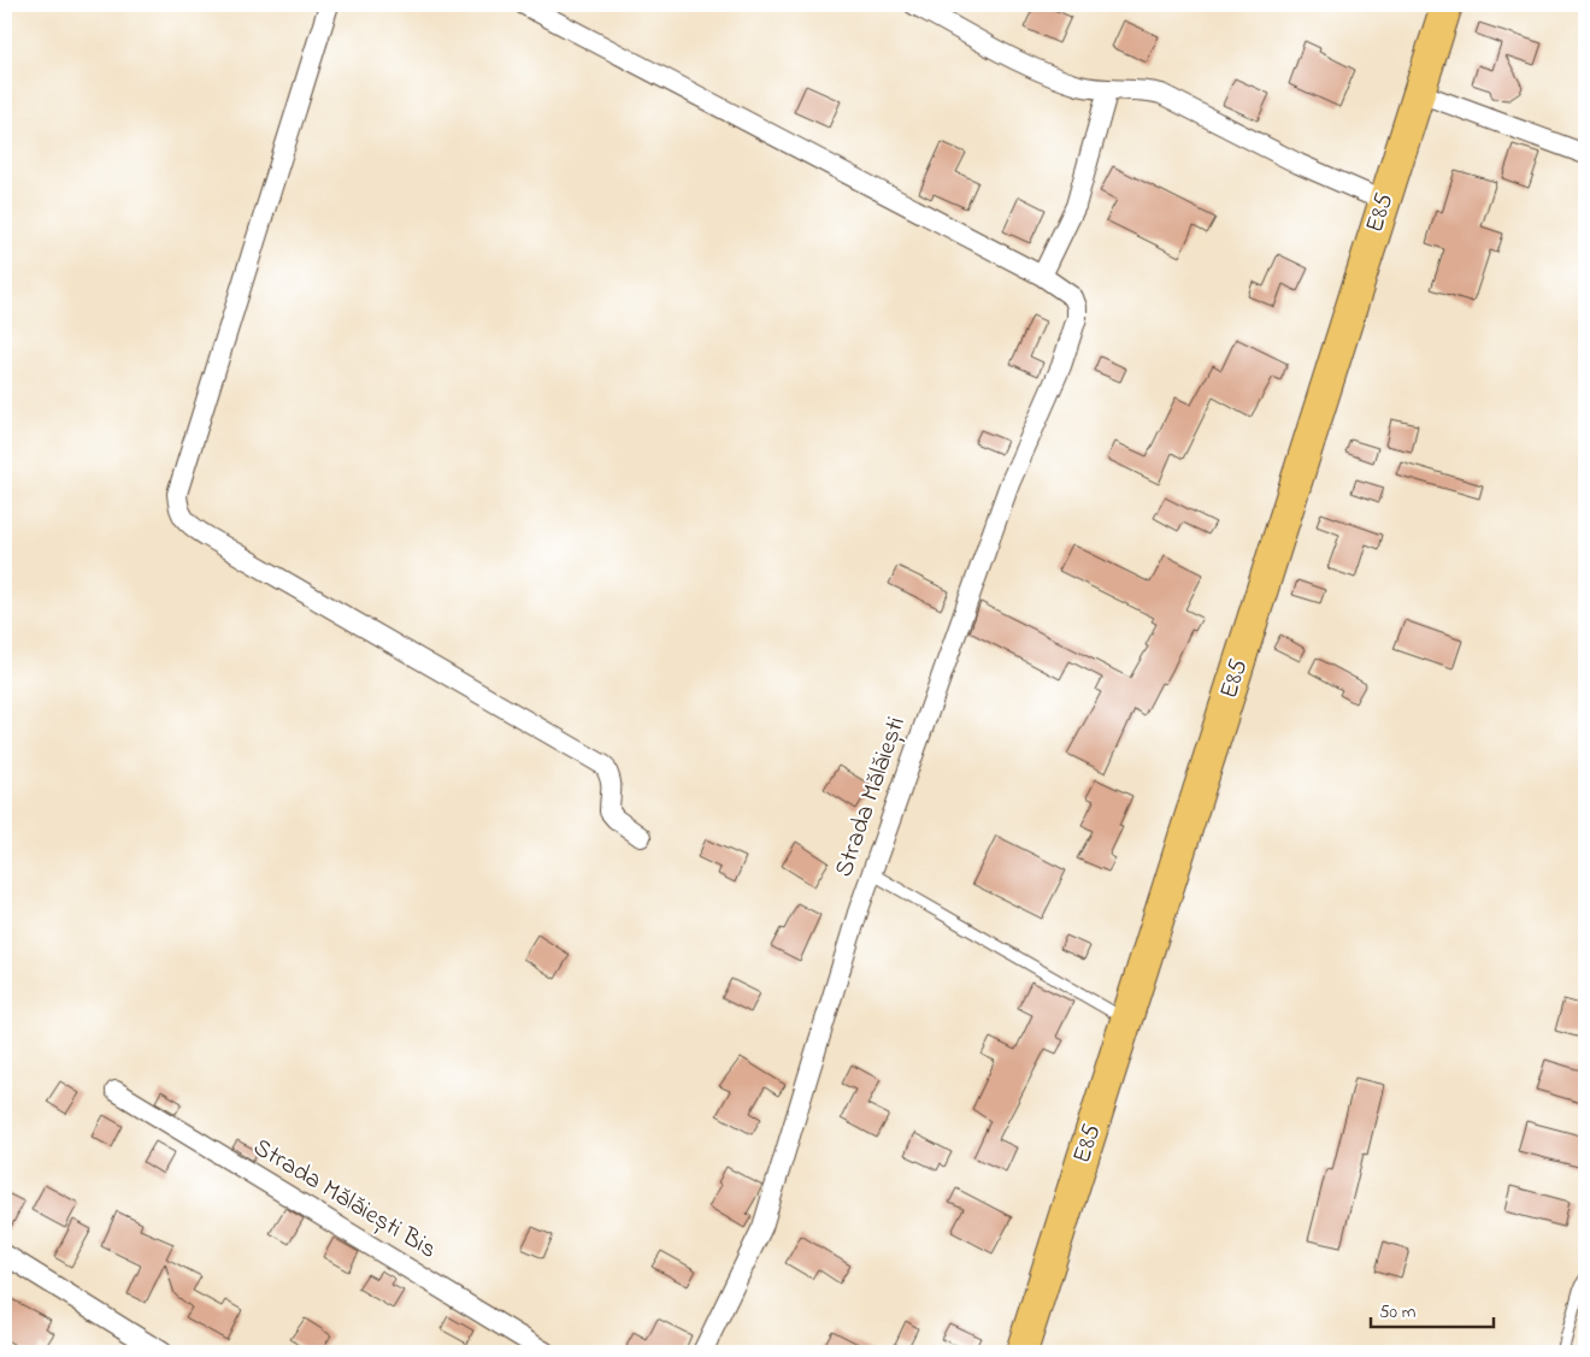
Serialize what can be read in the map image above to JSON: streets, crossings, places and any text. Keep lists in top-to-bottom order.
{
  "streets": {
    "main road": ["E85"],
    "street": ["Strada Mălăiești", "Strada Mălăiești Bis"]
  },
  "scale_bar": "50 m"
}
